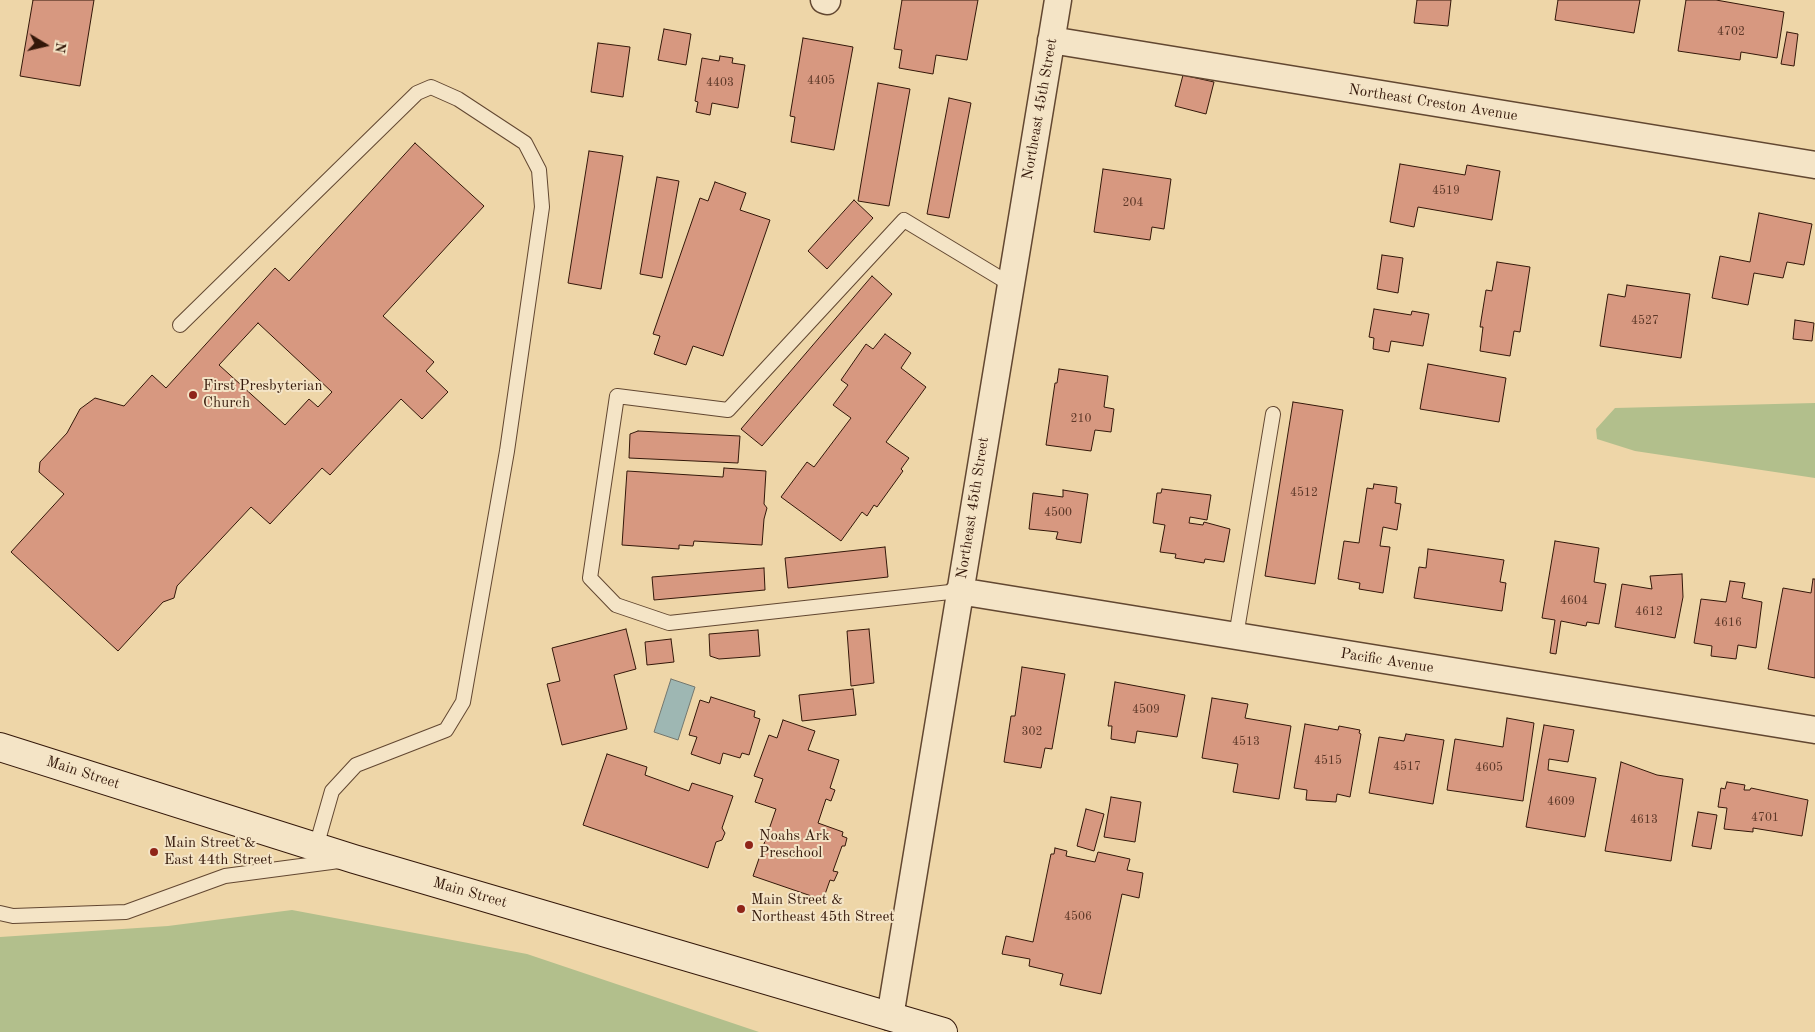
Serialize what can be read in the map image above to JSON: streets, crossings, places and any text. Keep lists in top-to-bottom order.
{
  "streets": {
    "main road": ["Main Street"],
    "street": ["Northeast Creston Avenue", "Northeast 45th Street", "Pacific Avenue"]
  },
  "crossings": [
    ["Northeast Creston Avenue", "Northeast 45th Street"],
    ["Northeast 45th Street", "Pacific Avenue"],
    ["Northeast 45th Street", "Main Street"]
  ],
  "places": [
    "First Presbyterian Church",
    "Noahs Ark Preschool",
    "Main Street & East 44th Street",
    "Main Street & Northeast 45th Street"
  ],
  "house_numbers": [
    "4702",
    "4405",
    "4403",
    "4519",
    "204",
    "4527",
    "210",
    "4512",
    "4500",
    "4604",
    "4612",
    "4616",
    "4509",
    "302",
    "4513",
    "4515",
    "4517",
    "4605",
    "4609",
    "4701",
    "4613",
    "4506"
  ],
  "north": "right"
}
